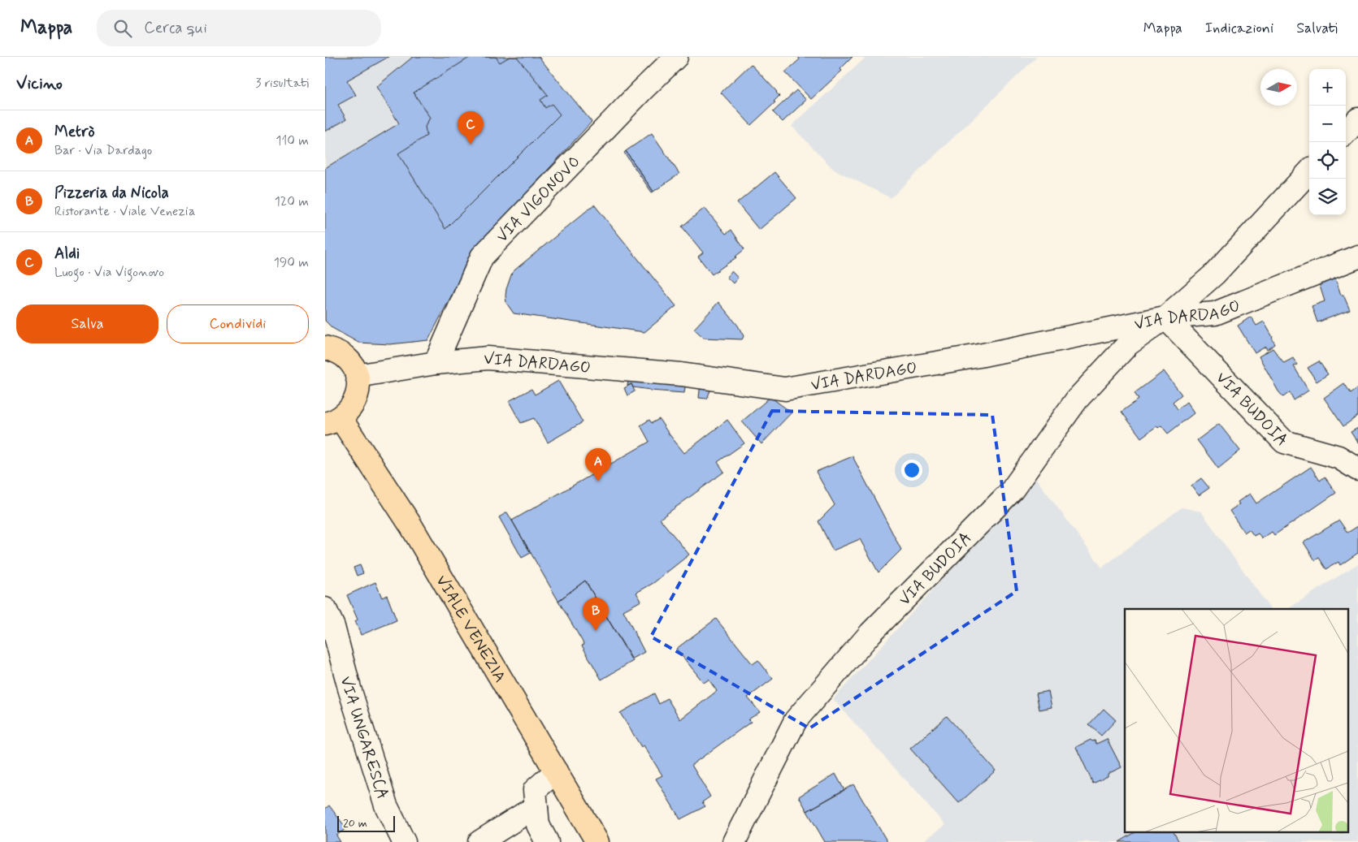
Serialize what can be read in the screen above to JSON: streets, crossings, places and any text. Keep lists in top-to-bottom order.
{
  "streets": {
    "main road": ["VIALE VENEZIA"],
    "street": [
      "VIA VIGONOVO",
      "VIA DARDAGO",
      "VIA BUDOIA",
      "VIA UNGARESCA"
    ]
  },
  "crossings": [
    ["VIA VIGONOVO", "VIA DARDAGO"],
    ["VIA DARDAGO", "VIA BUDOIA"],
    ["VIA DARDAGO", "VIALE VENEZIA"]
  ],
  "scale_bar": "20 m",
  "north": "right",
  "page": {
    "header": "Mappa",
    "search": "Cerca qui",
    "nav": ["Mappa", "Indicazioni", "Salvati"],
    "heading": ["Vicino", "3 risultati"],
    "map_buttons": ["+", "−"],
    "list": [
      {
        "mark": "A",
        "name": "Metrò",
        "note": "Bar · Via Dardago",
        "value": "110 m"
      },
      {
        "mark": "B",
        "name": "Pizzeria da Nicola",
        "note": "Ristorante · Viale Venezia",
        "value": "120 m"
      },
      {
        "mark": "C",
        "name": "Aldi",
        "note": "Luogo · Via Vigonovo",
        "value": "190 m"
      }
    ],
    "pins": ["C", "A", "B"],
    "buttons": ["Salva", "Condividi"],
    "scale": "20 m"
  }
}
